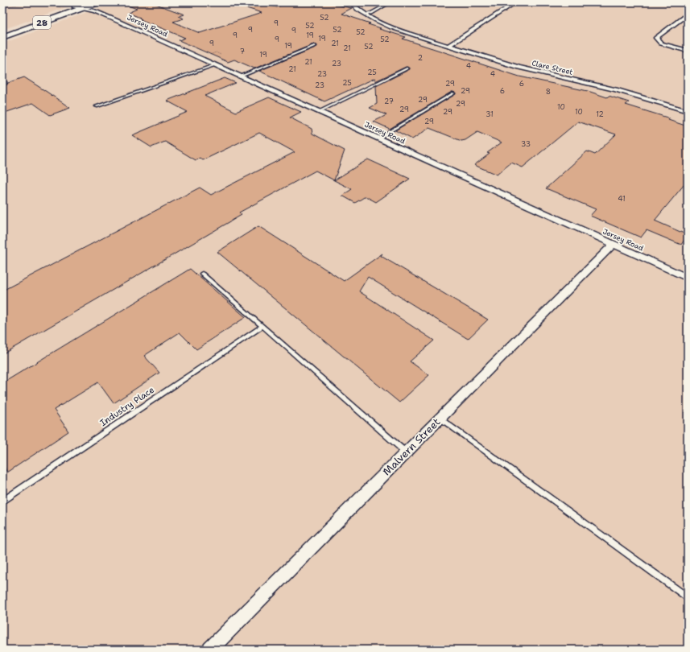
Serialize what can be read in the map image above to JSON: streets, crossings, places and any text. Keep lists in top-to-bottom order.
{
  "streets": {
    "main road": ["28"],
    "street": ["Jersey Road", "Clare Street", "Malvern Street"],
    "lane": ["Industry Place"]
  },
  "crossings": [
    ["28", "Jersey Road"],
    ["Jersey Road", "Malvern Street"]
  ],
  "house_numbers": [
    "52",
    "9",
    "52",
    "9",
    "52",
    "9",
    "52",
    "9",
    "19",
    "19",
    "9",
    "52",
    "9",
    "21",
    "19",
    "52",
    "21",
    "7",
    "19",
    "2",
    "21",
    "23",
    "4",
    "21",
    "25",
    "23",
    "4",
    "25",
    "29",
    "6",
    "23",
    "29",
    "6",
    "8",
    "29",
    "27",
    "29",
    "10",
    "29",
    "29",
    "10",
    "31",
    "12",
    "29",
    "33",
    "41"
  ]
}
